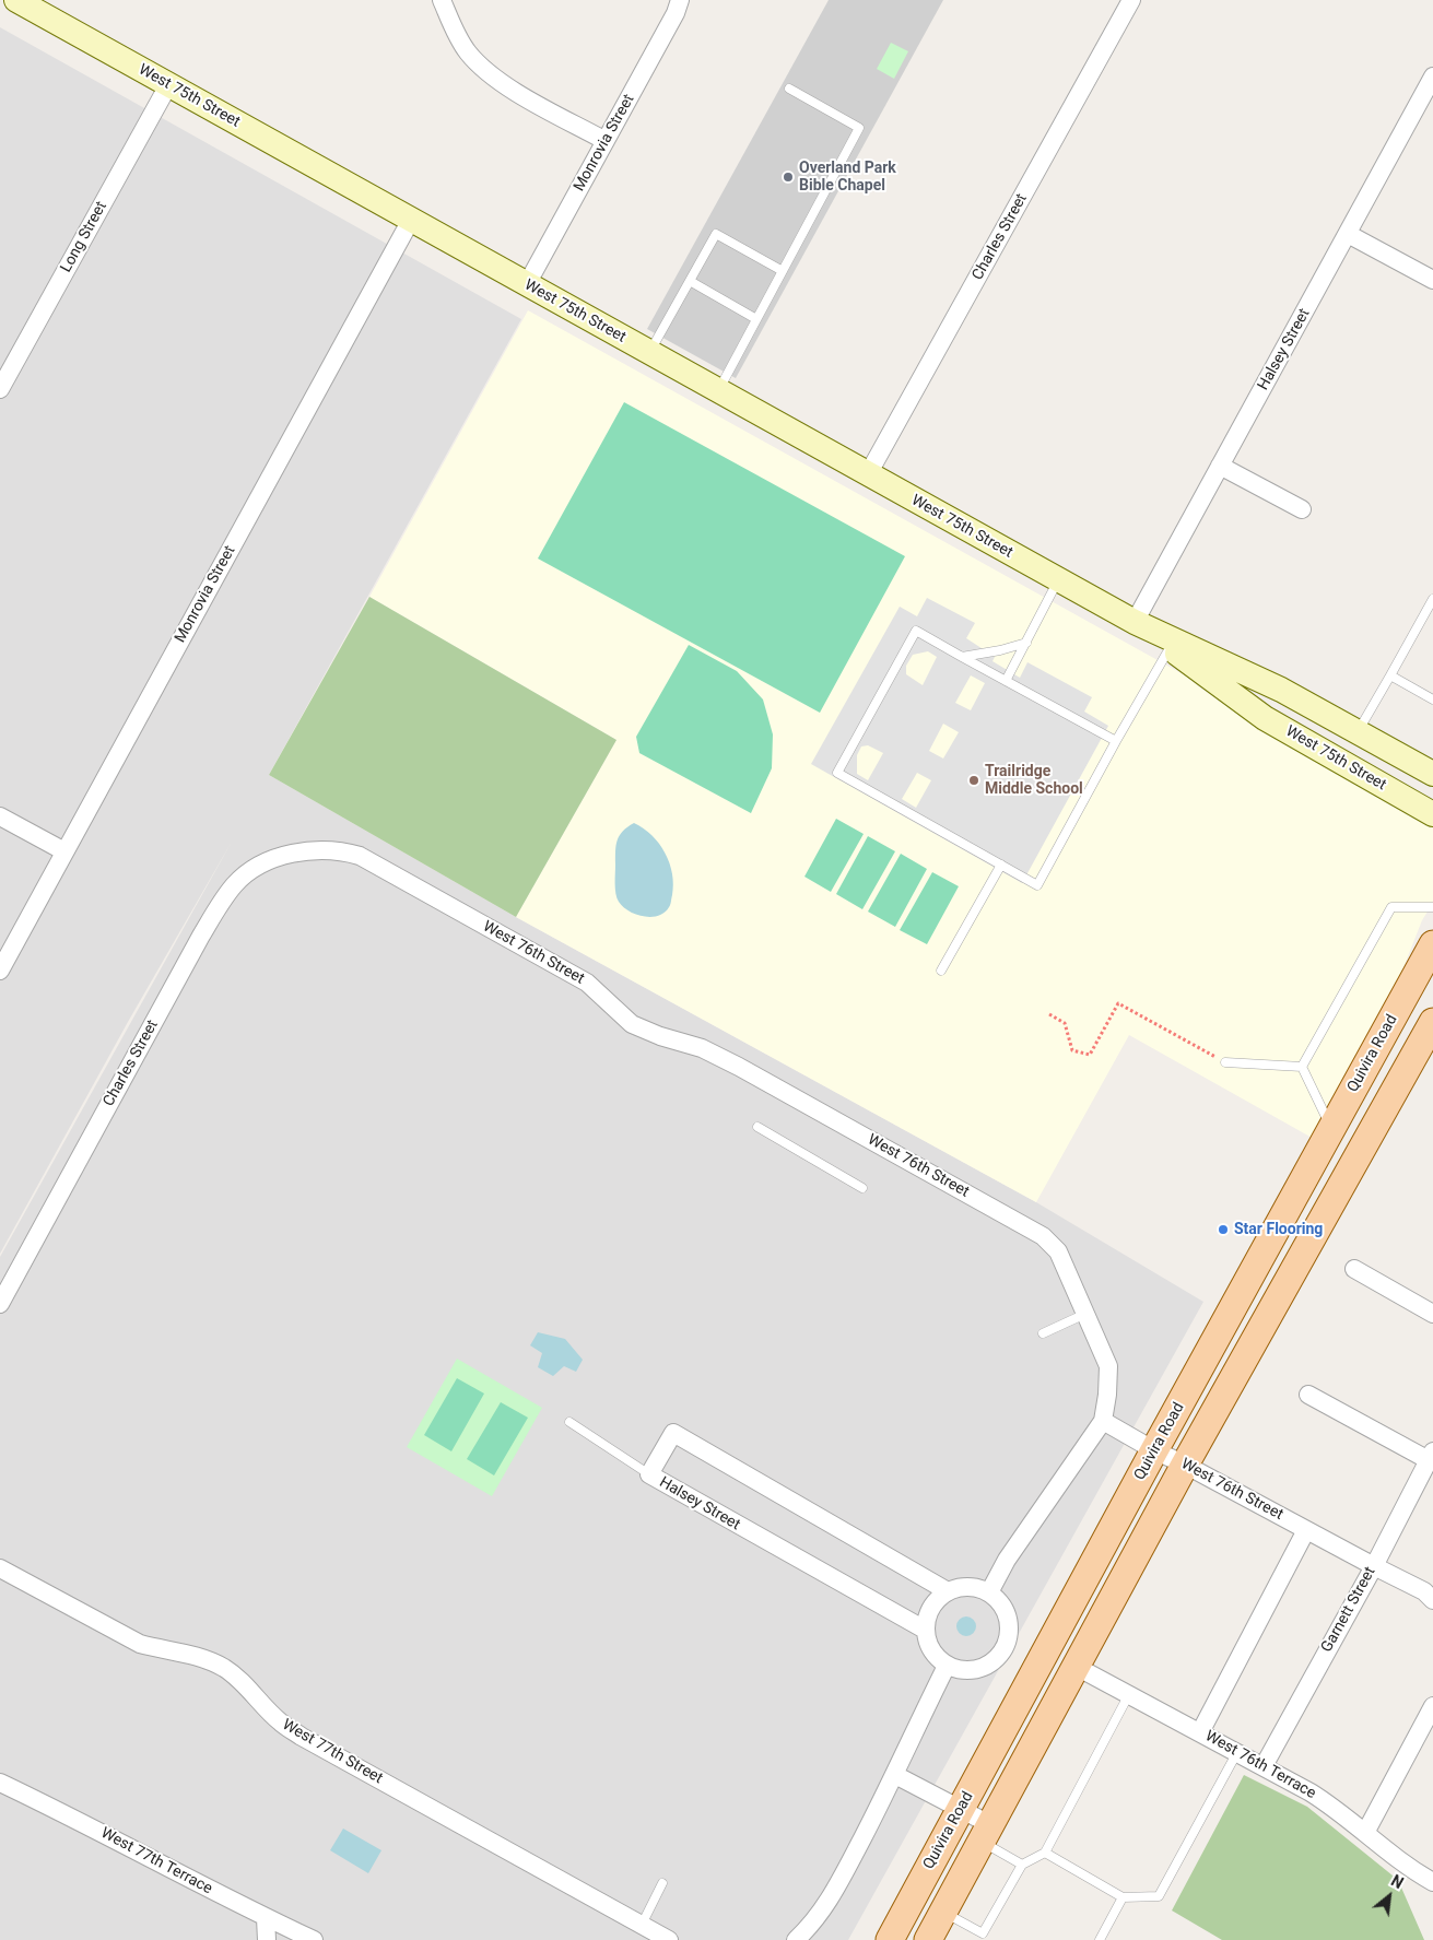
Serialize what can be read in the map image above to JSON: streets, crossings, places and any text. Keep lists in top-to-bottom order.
{
  "streets": {
    "main road": ["West 75th Street", "Quivira Road"],
    "street": [
      "Monrovia Street",
      "Long Street",
      "Charles Street",
      "Halsey Street",
      "West 76th Street",
      "Garnett Street",
      "West 77th Street",
      "West 76th Terrace",
      "West 77th Terrace"
    ]
  },
  "crossings": [
    ["West 75th Street", "Monrovia Street"],
    ["West 75th Street", "Long Street"],
    ["West 75th Street", "Charles Street"],
    ["West 75th Street", "Halsey Street"],
    ["Charles Street", "West 76th Street"],
    ["West 76th Street", "Quivira Road"],
    ["West 76th Street", "Garnett Street"],
    ["Garnett Street", "West 76th Terrace"]
  ],
  "places": ["Overland Park Bible Chapel", "Trailridge Middle School", "Star Flooring"],
  "north": "top right"
}
